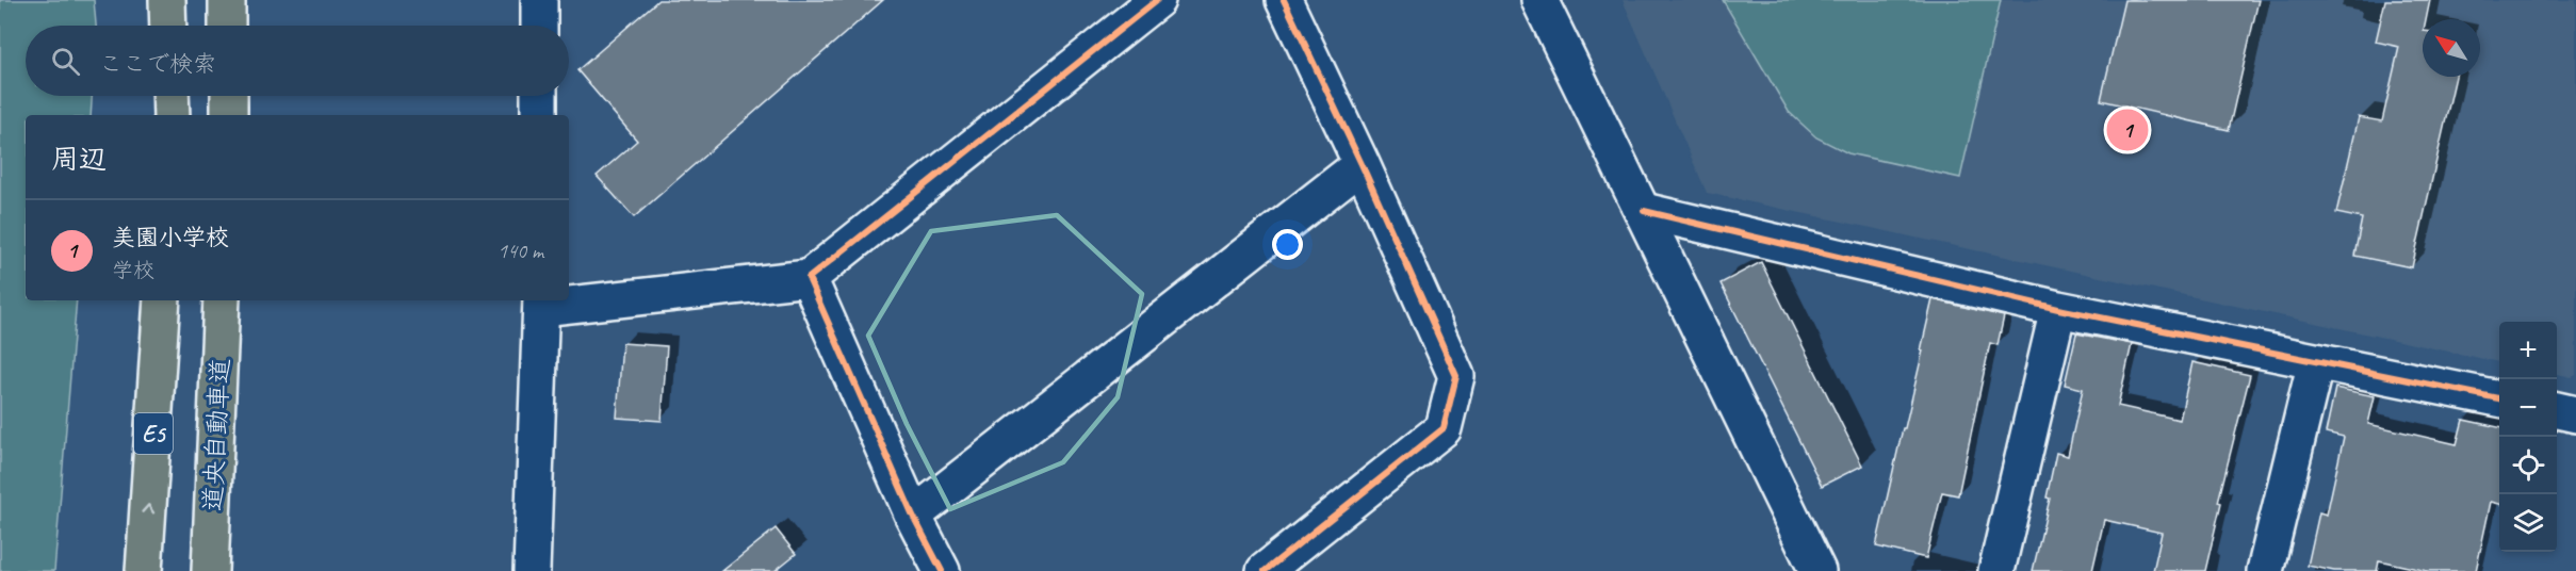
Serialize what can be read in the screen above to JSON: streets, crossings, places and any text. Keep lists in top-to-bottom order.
{
  "streets": {
    "highway": ["E5", "道央自動車道"]
  },
  "north": "top left",
  "page": {
    "search": "ここで検索",
    "pins": "1",
    "heading": "周辺",
    "list": [
      {
        "mark": "1",
        "name": "美園小学校",
        "note": "学校",
        "value": "140 m"
      }
    ],
    "map_buttons": ["+", "−"]
  }
}
